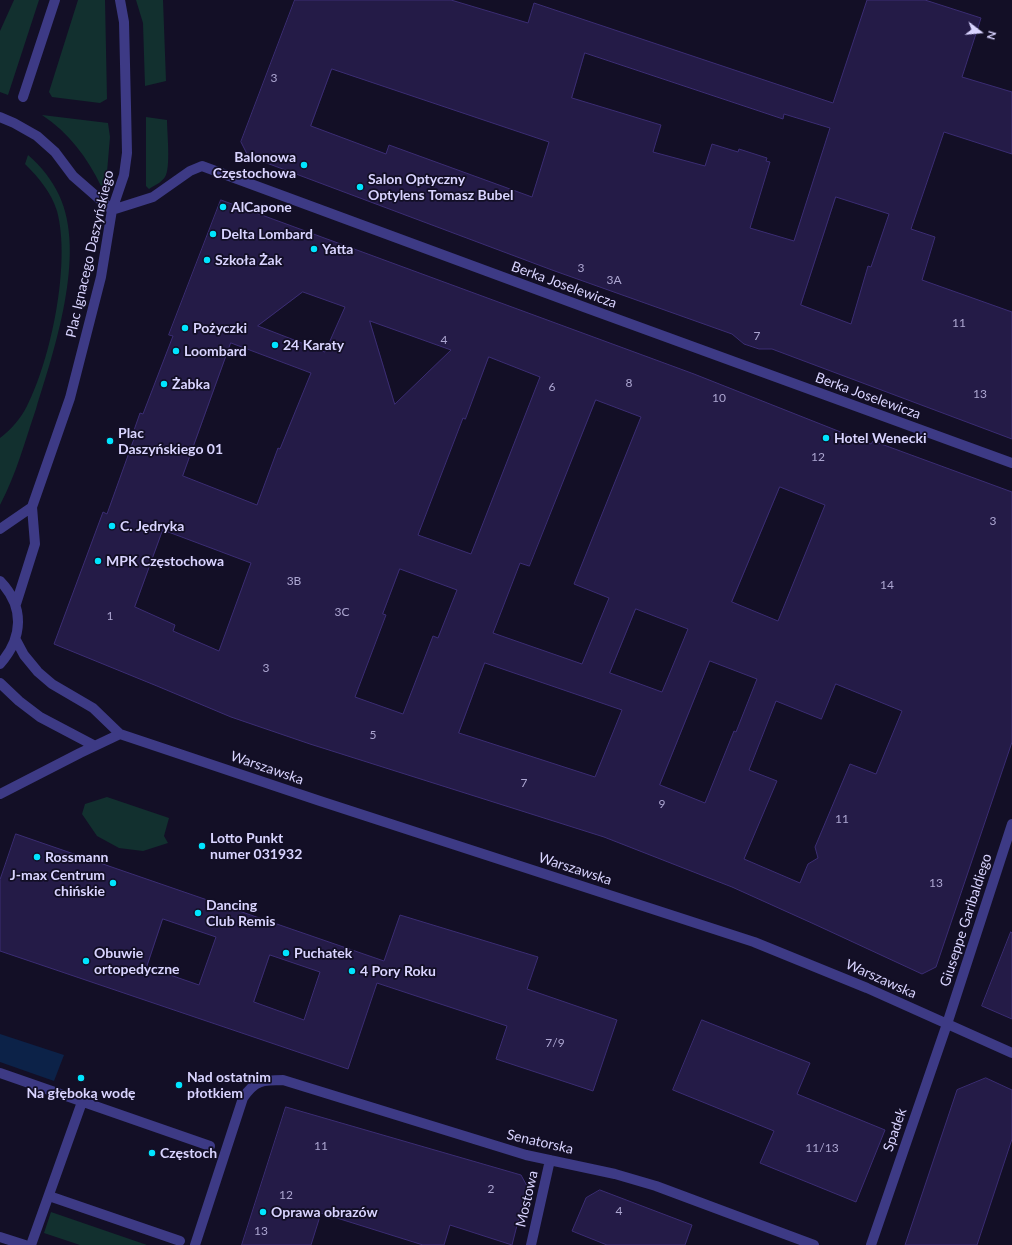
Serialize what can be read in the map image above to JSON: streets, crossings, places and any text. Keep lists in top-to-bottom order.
{
  "streets": {
    "street": [
      "Plac Ignacego Daszyńskiego",
      "Berka Joselewicza",
      "Warszawska",
      "Giuseppe Garibaldiego",
      "Spadek",
      "Senatorska",
      "Mostowa"
    ]
  },
  "crossings": [
    ["Plac Ignacego Daszyńskiego", "Berka Joselewicza"],
    ["Plac Ignacego Daszyńskiego", "Warszawska"],
    ["Warszawska", "Giuseppe Garibaldiego"],
    ["Warszawska", "Spadek"],
    ["Giuseppe Garibaldiego", "Spadek"],
    ["Senatorska", "Mostowa"]
  ],
  "places": [
    "Balonowa Częstochowa",
    "Salon Optyczny Optylens Tomasz Bubel",
    "AlCapone",
    "Delta Lombard",
    "Yatta",
    "Szkoła Żak",
    "Pożyczki",
    "24 Karaty",
    "Loombard",
    "Żabka",
    "Hotel Wenecki",
    "Plac Daszyńskiego 01",
    "C. Jędryka",
    "MPK Częstochowa",
    "Lotto Punkt numer 031932",
    "Rossmann",
    "J-max Centrum chińskie",
    "Dancing Club Remis",
    "Puchatek",
    "Obuwie ortopedyczne",
    "4 Pory Roku",
    "Na głęboką wodę",
    "Nad ostatnim płotkiem",
    "Częstoch",
    "Oprawa obrazów"
  ],
  "house_numbers": [
    "3",
    "3",
    "3A",
    "11",
    "7",
    "4",
    "8",
    "6",
    "13",
    "10",
    "12",
    "3",
    "3B",
    "14",
    "3C",
    "1",
    "3",
    "5",
    "7",
    "9",
    "11",
    "13",
    "7/9",
    "11",
    "11/13",
    "2",
    "12",
    "4",
    "13"
  ],
  "north": "right"
}
